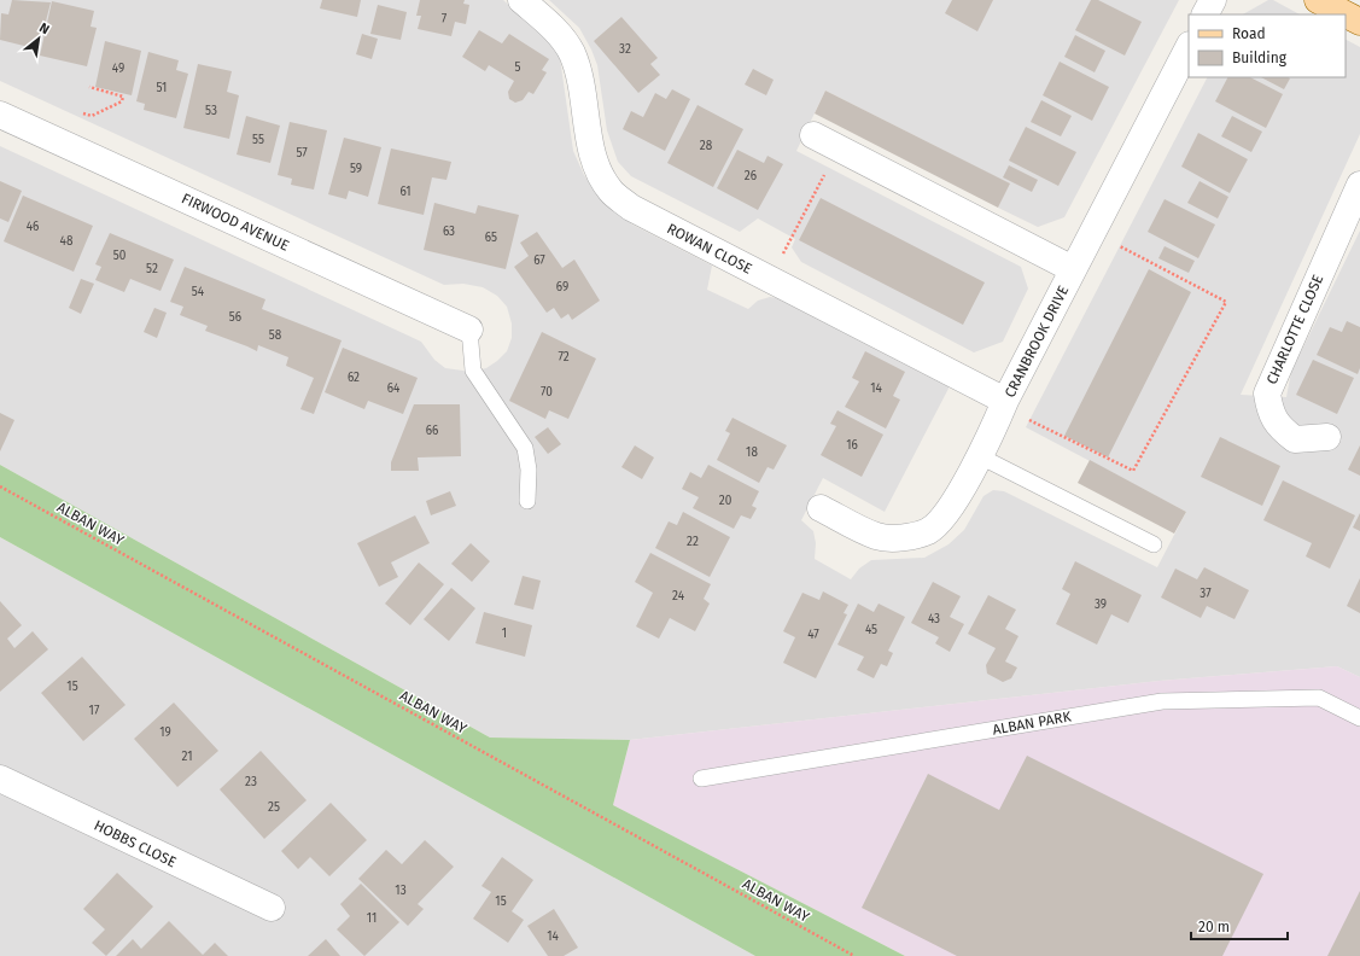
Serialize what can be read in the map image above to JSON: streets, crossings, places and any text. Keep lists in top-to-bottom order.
{
  "streets": {
    "street": [
      "FIRWOOD AVENUE",
      "ROWAN CLOSE",
      "CHARLOTTE CLOSE",
      "CRANBROOK DRIVE",
      "HOBBS CLOSE"
    ],
    "lane": ["ALBAN PARK"],
    "path": ["ALBAN WAY"]
  },
  "crossings": [
    ["ROWAN CLOSE", "CRANBROOK DRIVE"]
  ],
  "house_numbers": [
    "7",
    "32",
    "5",
    "49",
    "51",
    "53",
    "55",
    "28",
    "57",
    "59",
    "26",
    "61",
    "46",
    "63",
    "65",
    "48",
    "50",
    "67",
    "52",
    "69",
    "54",
    "56",
    "58",
    "72",
    "62",
    "64",
    "14",
    "70",
    "66",
    "16",
    "18",
    "20",
    "22",
    "37",
    "24",
    "39",
    "43",
    "45",
    "1",
    "47",
    "15",
    "17",
    "19",
    "21",
    "23",
    "25",
    "13",
    "15",
    "11",
    "14"
  ],
  "legend": ["Road", "Building"],
  "scale_bar": "20 m",
  "north": "top right"
}
